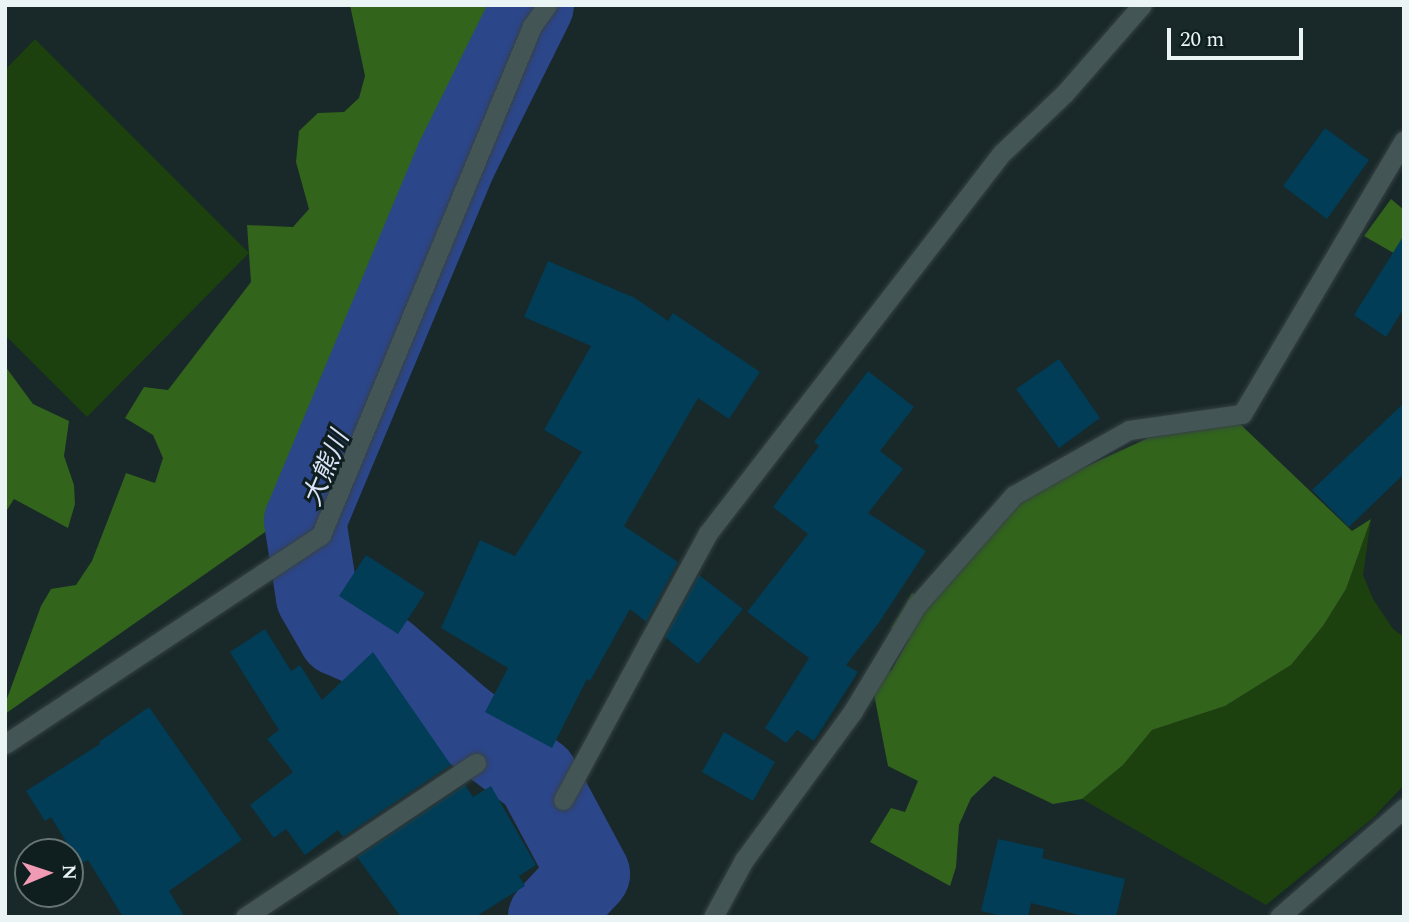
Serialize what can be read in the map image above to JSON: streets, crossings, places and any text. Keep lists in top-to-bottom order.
{
  "water": ["大熊川"],
  "scale_bar": "20 m",
  "north": "right"
}
